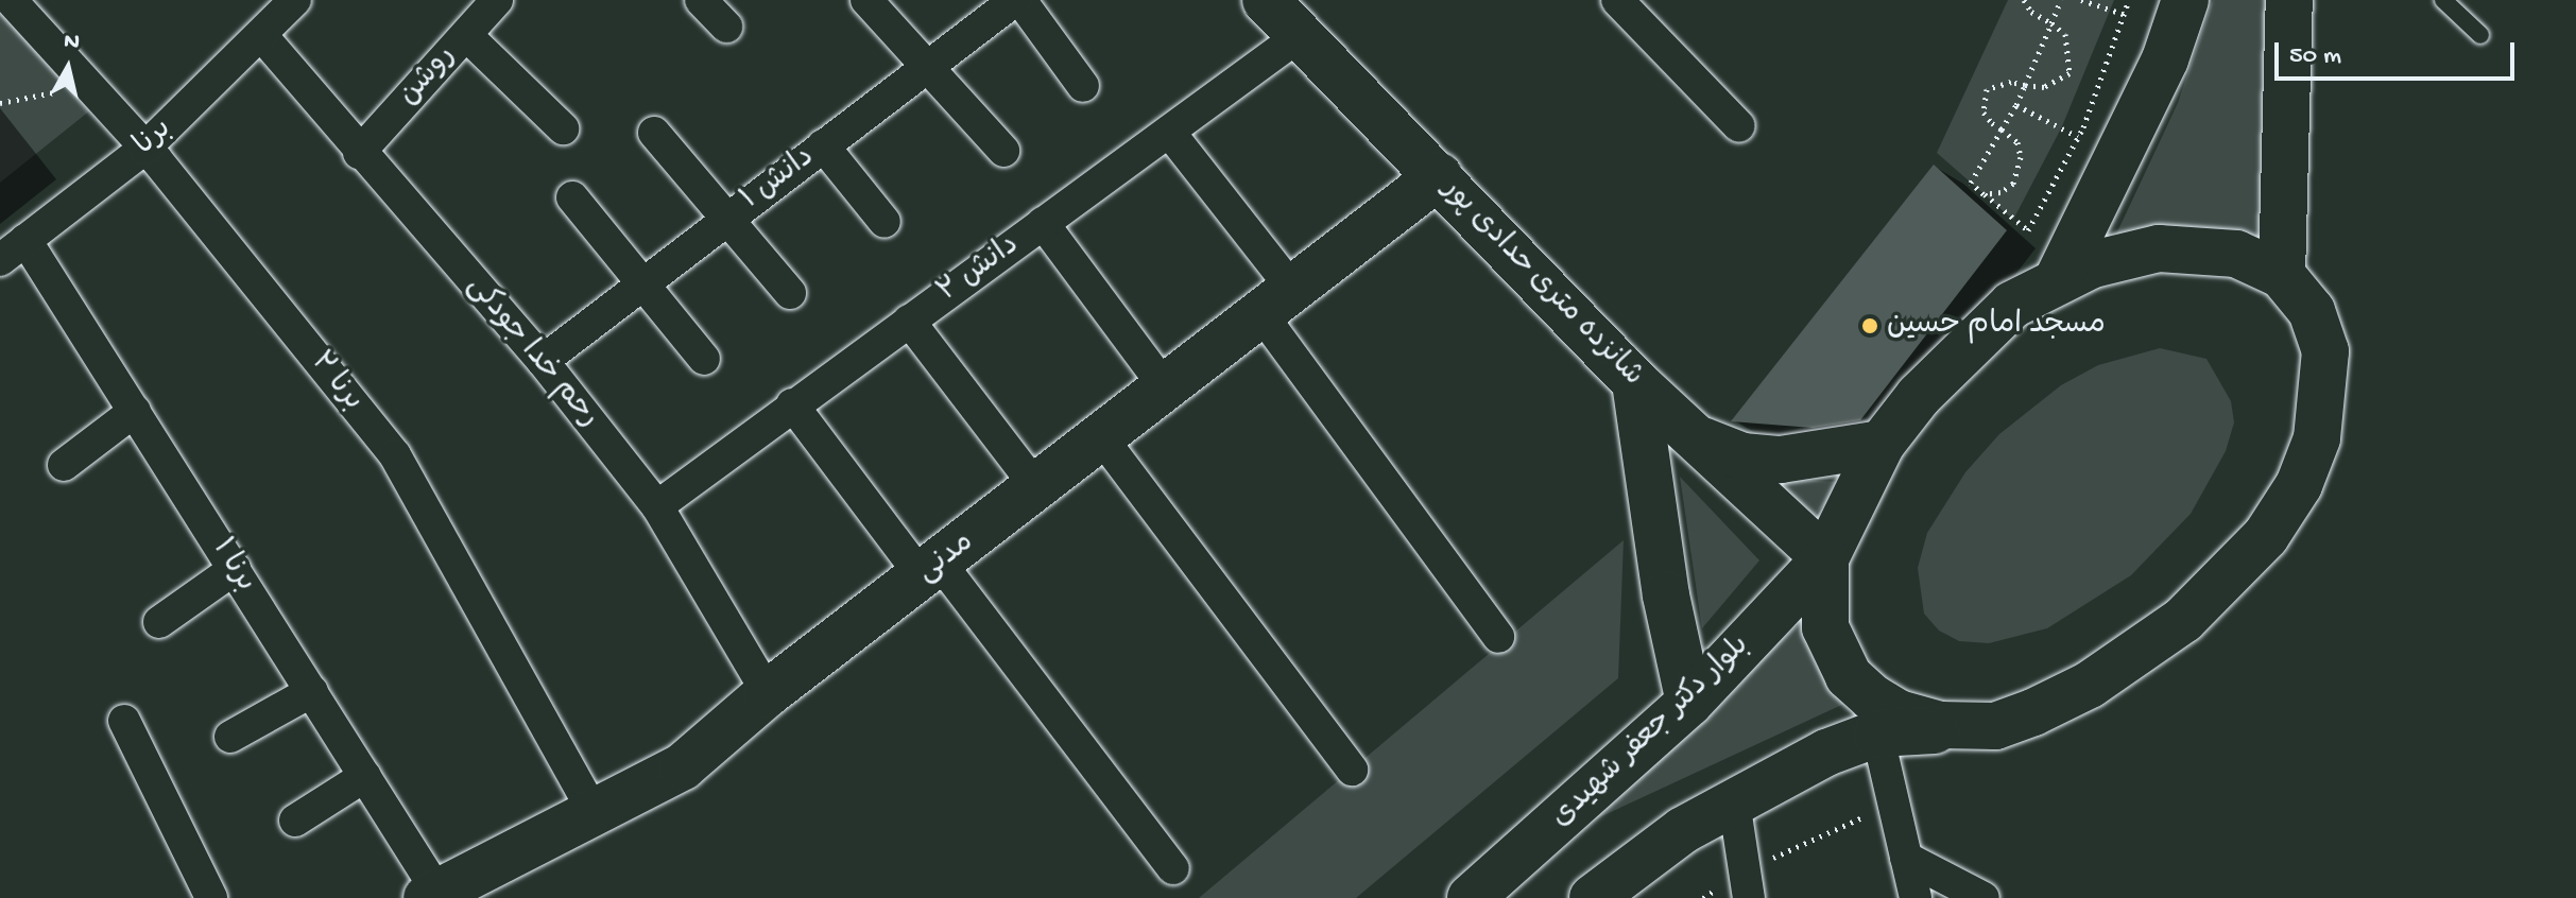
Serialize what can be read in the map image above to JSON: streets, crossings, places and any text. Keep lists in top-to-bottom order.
{
  "streets": {
    "main road": ["شانزده متری حدادی پور", "مدنی", "بلوار دکتر جعفر شهیدی"],
    "street": [
      "روشن",
      "برنا",
      "دانش ۱",
      "دانش ۲",
      "رحم خدا جودکی",
      "برنا ۲",
      "برنا ۱"
    ]
  },
  "crossings": [
    ["روشن", "رحم خدا جودکی"],
    ["برنا", "رحم خدا جودکی"],
    ["برنا", "برنا ۲"],
    ["برنا", "برنا ۱"],
    ["دانش ۱", "رحم خدا جودکی"],
    ["دانش ۲", "شانزده متری حدادی پور"],
    ["دانش ۲", "رحم خدا جودکی"],
    ["شانزده متری حدادی پور", "مدنی"],
    ["شانزده متری حدادی پور", "بلوار دکتر جعفر شهیدی"],
    ["رحم خدا جودکی", "مدنی"],
    ["برنا ۲", "مدنی"],
    ["مدنی", "برنا ۱"]
  ],
  "places": ["مسجد امام حسین"],
  "scale_bar": "50 m",
  "north": "top"
}
